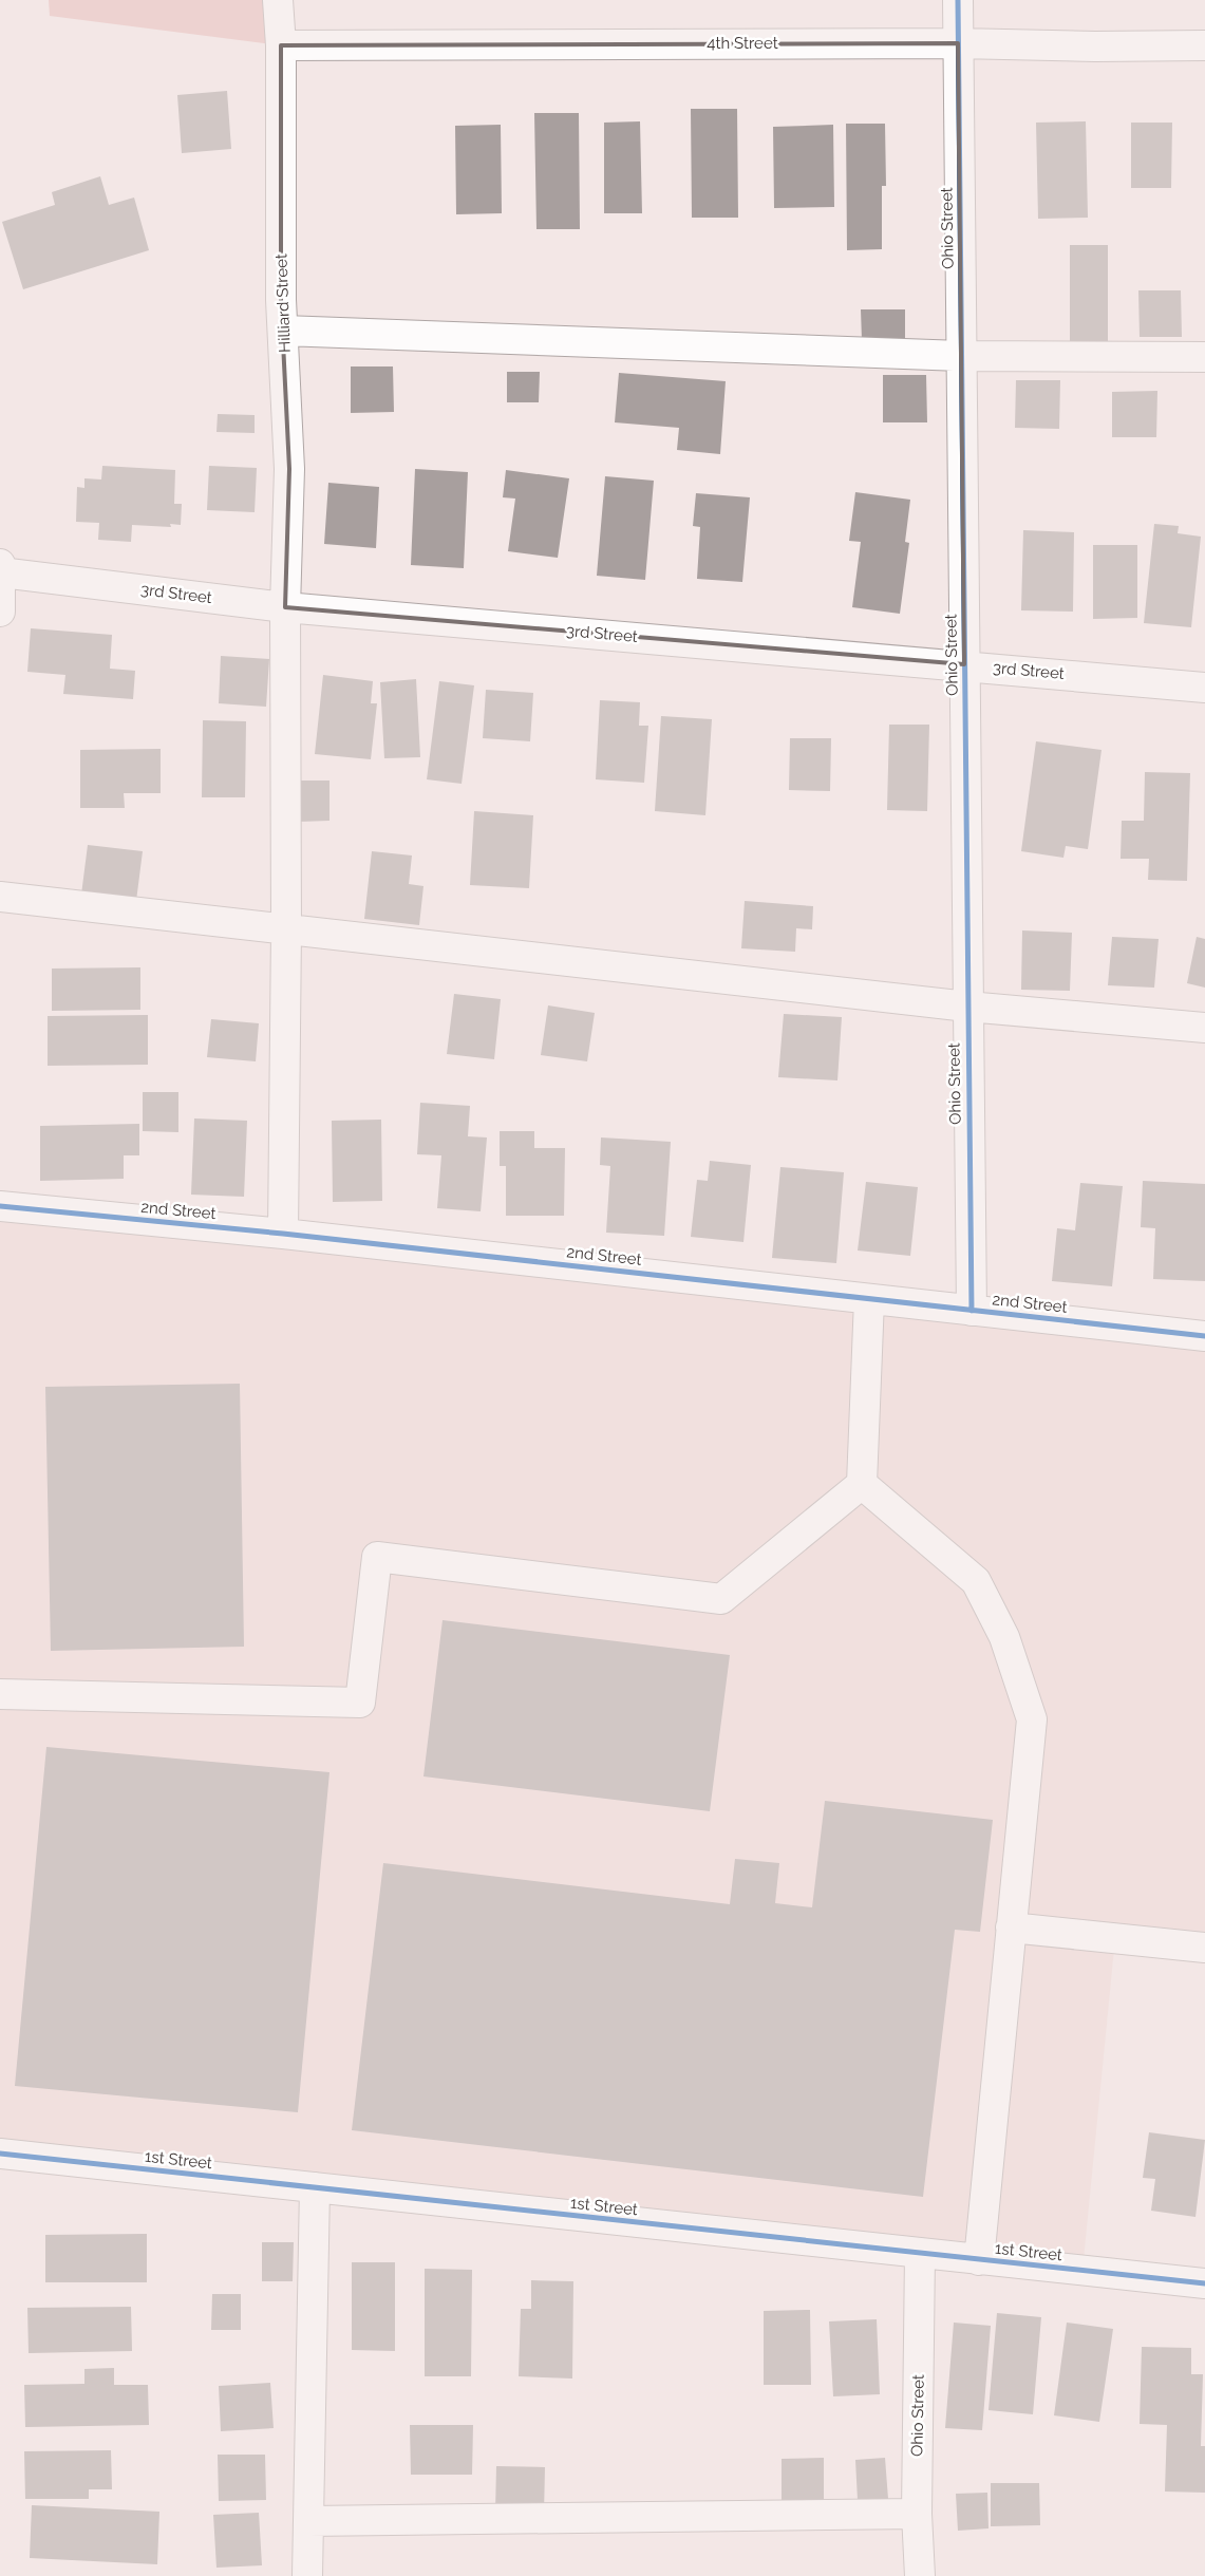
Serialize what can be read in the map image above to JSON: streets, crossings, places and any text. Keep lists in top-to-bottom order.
{
  "streets": {
    "street": [
      "4th Street",
      "Ohio Street",
      "Hilliard Street",
      "3rd Street",
      "2nd Street",
      "1st Street"
    ]
  },
  "crossings": [
    ["4th Street", "Ohio Street"],
    ["4th Street", "Hilliard Street"],
    ["Ohio Street", "3rd Street"],
    ["Ohio Street", "2nd Street"],
    ["Ohio Street", "1st Street"],
    ["Hilliard Street", "3rd Street"],
    ["Hilliard Street", "2nd Street"]
  ]
}
